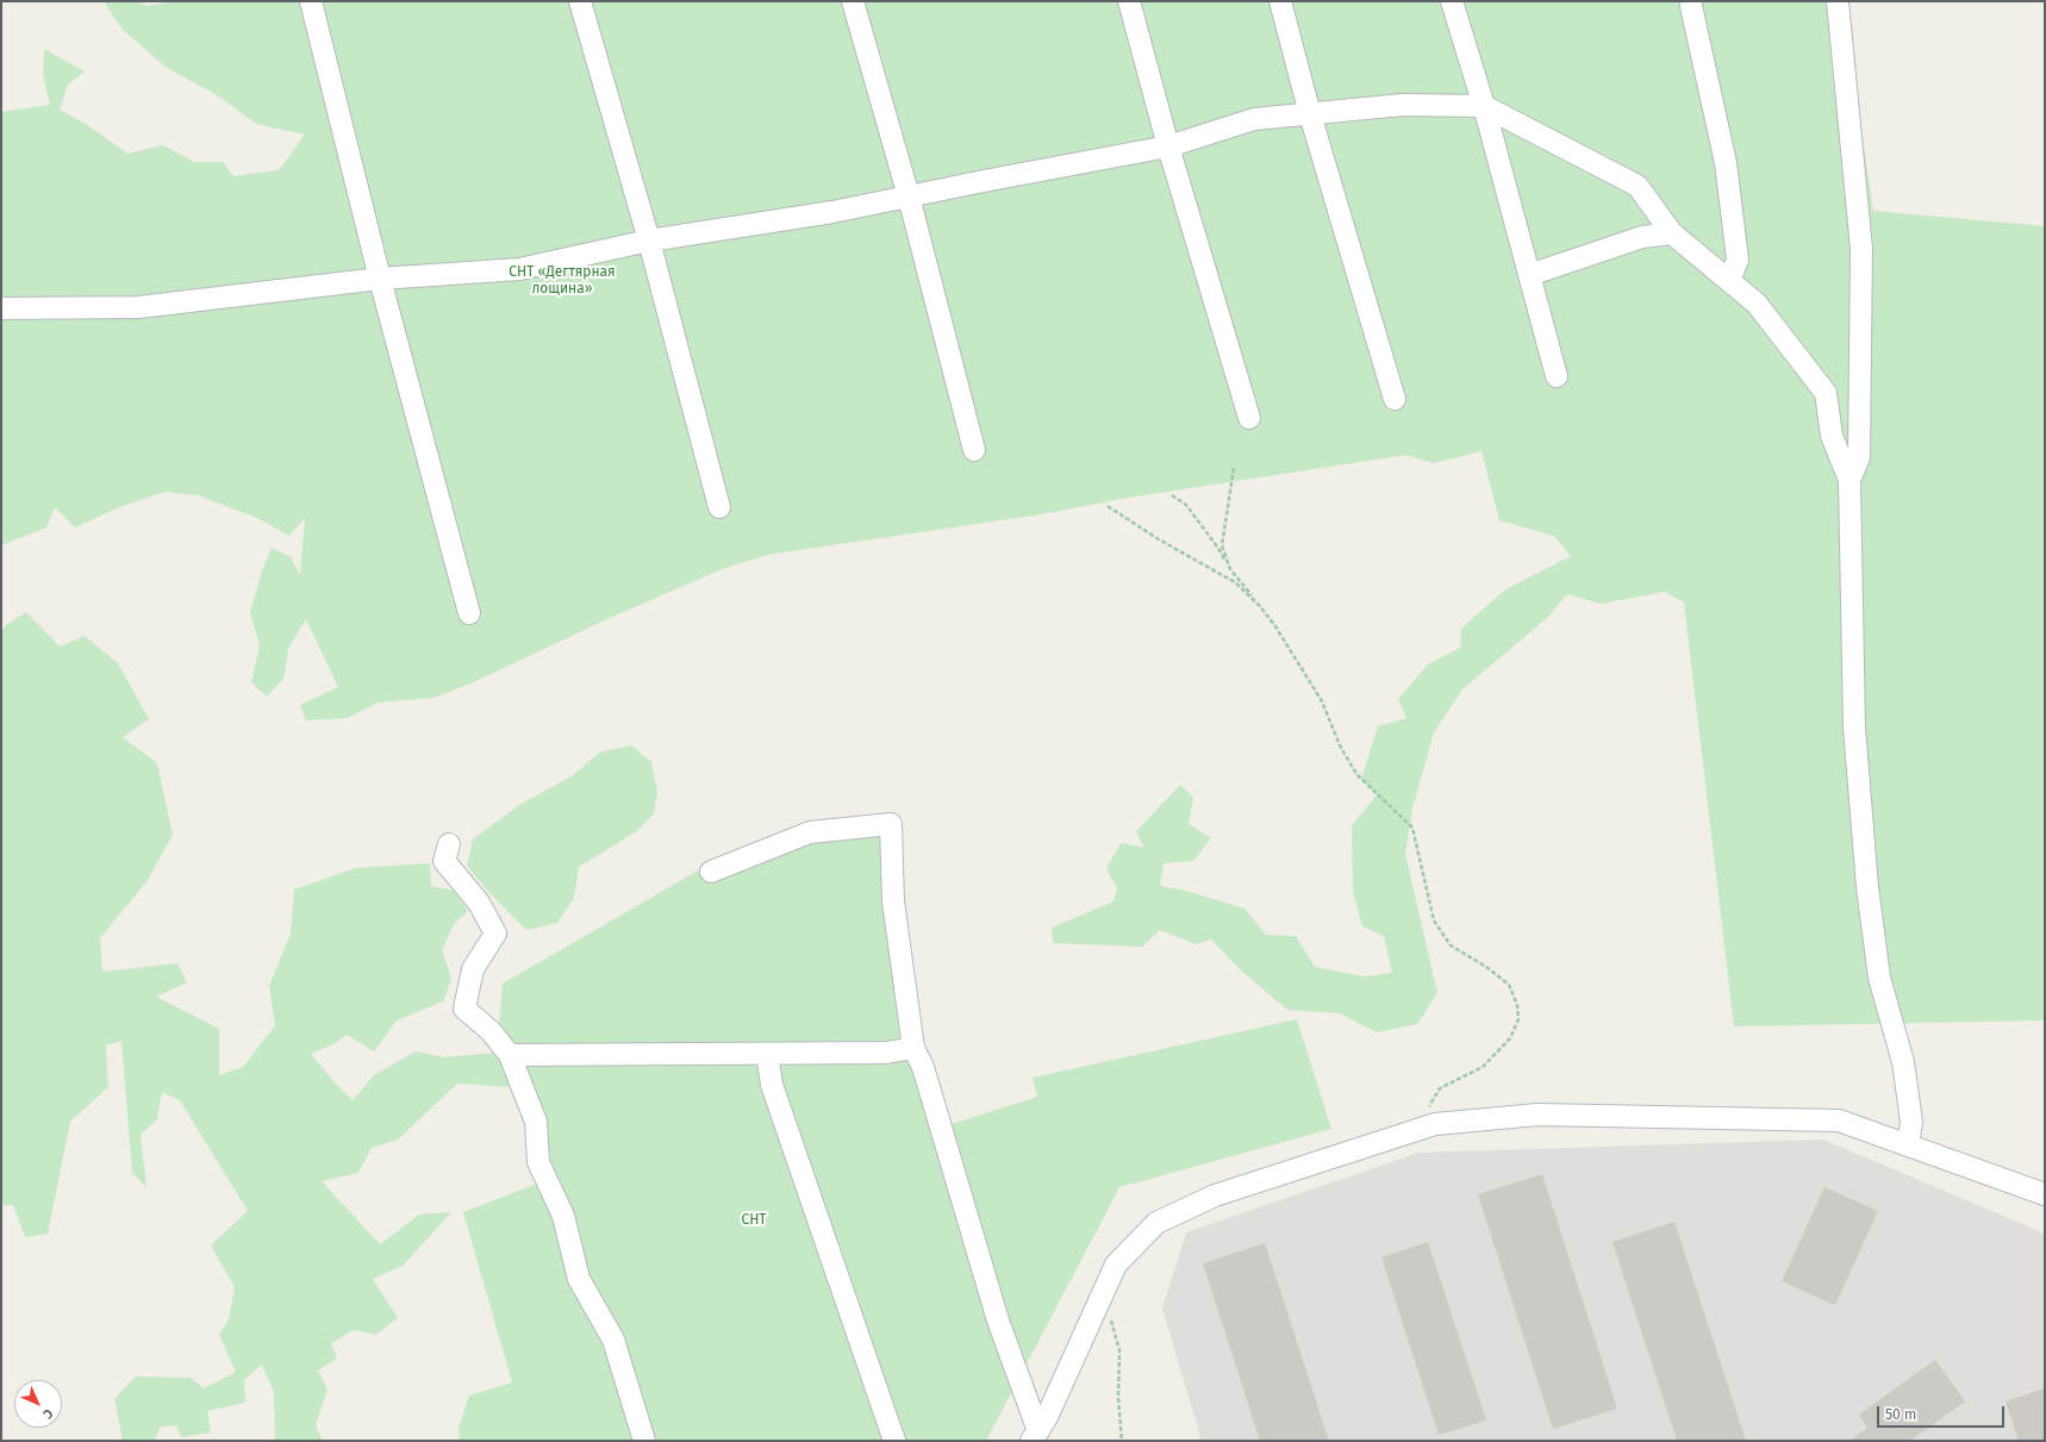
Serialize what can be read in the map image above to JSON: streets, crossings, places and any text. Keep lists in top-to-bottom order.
{
  "parks": ["СНТ «Дегтярная лощина»", "СНТ"],
  "scale_bar": "50 m",
  "north": "bottom right"
}
